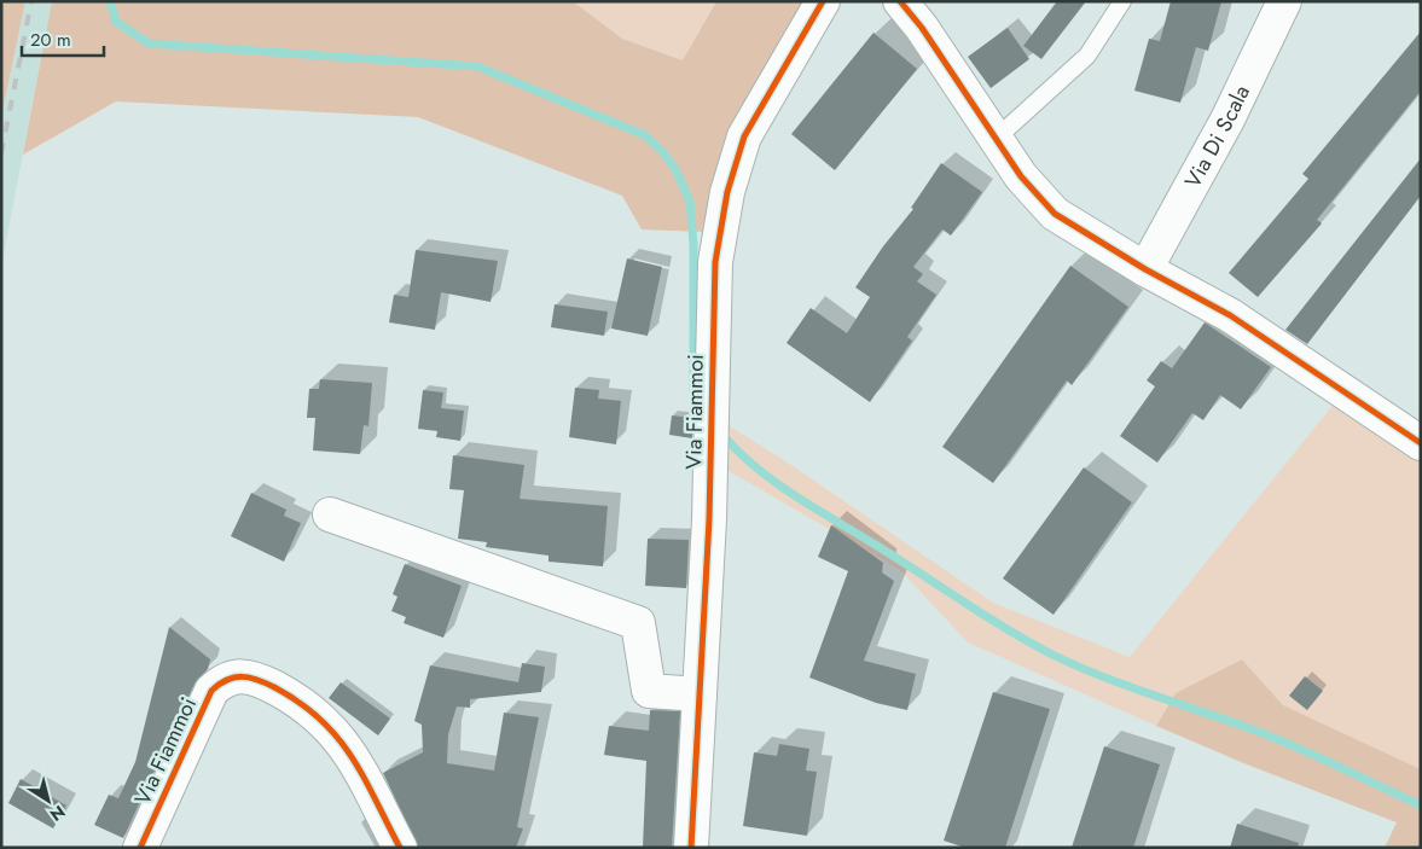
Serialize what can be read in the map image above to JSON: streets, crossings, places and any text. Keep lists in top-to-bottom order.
{
  "streets": {
    "street": ["Via Di Scala", "Via Fiammoi"]
  },
  "scale_bar": "20 m",
  "north": "bottom right"
}
